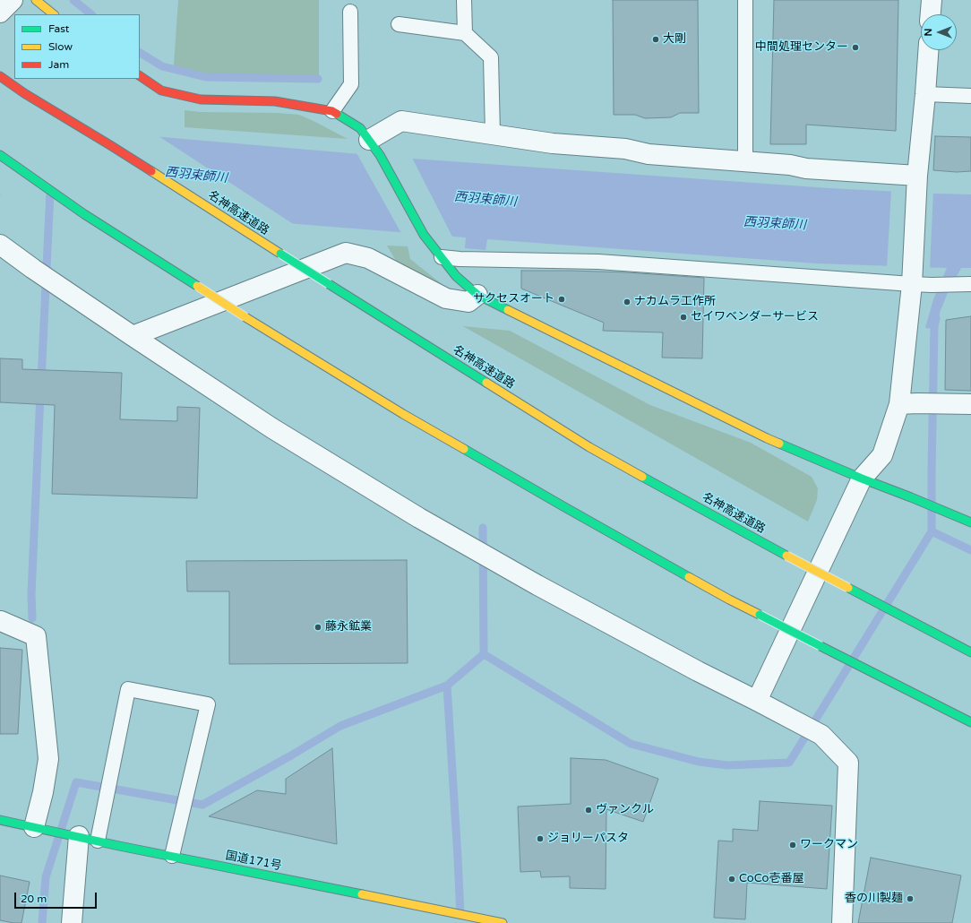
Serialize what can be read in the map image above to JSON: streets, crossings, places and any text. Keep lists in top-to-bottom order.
{
  "streets": {
    "main road": ["名神高速道路", "国道171号"]
  },
  "water": ["西羽束師川"],
  "places": [
    "大剛",
    "中間処理センター",
    "サクセスオート",
    "ナカムラ工作所",
    "セイワベンダーサービス",
    "藤永鉱業",
    "ヴァンクル",
    "ジョリーパスタ",
    "ワークマン",
    "CoCo壱番屋",
    "香の川製麺"
  ],
  "legend": ["Fast", "Slow", "Jam"],
  "scale_bar": "20 m",
  "north": "left"
}
